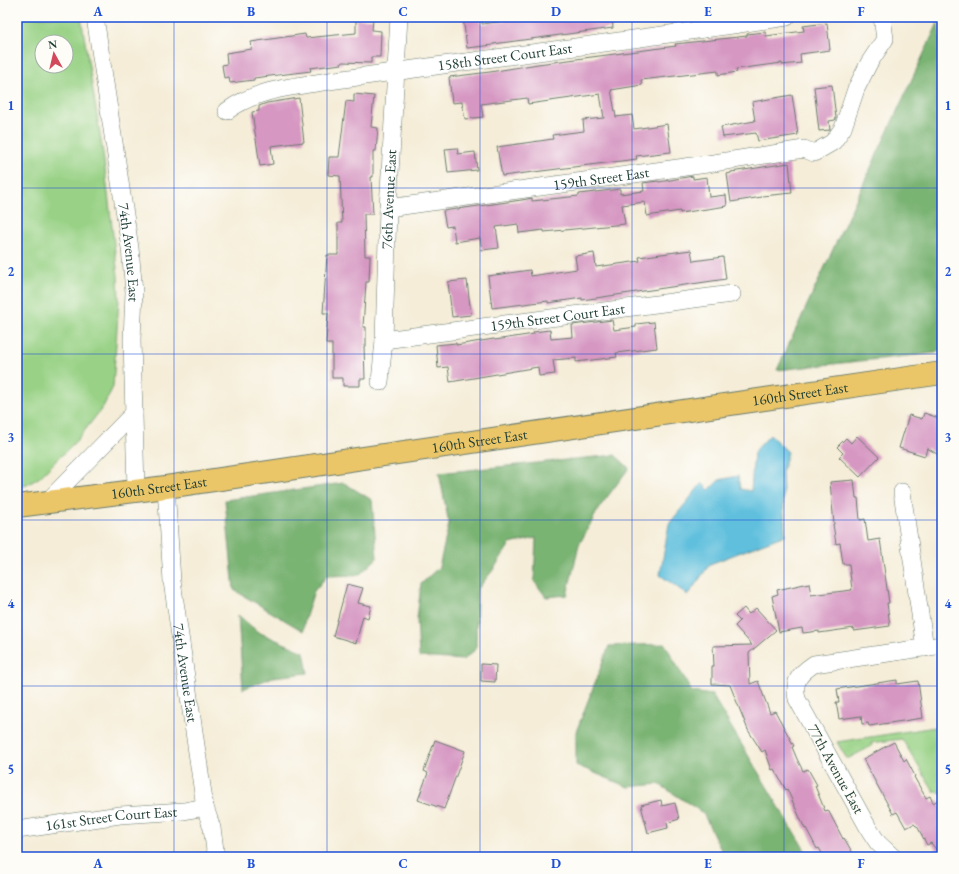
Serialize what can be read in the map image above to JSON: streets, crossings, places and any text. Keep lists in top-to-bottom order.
{
  "streets": {
    "main road": ["160th Street East"],
    "street": [
      "158th Street Court East",
      "159th Street East",
      "76th Avenue East",
      "74th Avenue East",
      "159th Street Court East",
      "77th Avenue East",
      "161st Street Court East"
    ]
  },
  "crossings": [
    ["158th Street Court East", "76th Avenue East"],
    ["159th Street East", "76th Avenue East"],
    ["76th Avenue East", "159th Street Court East"],
    ["74th Avenue East", "160th Street East"],
    ["74th Avenue East", "161st Street Court East"]
  ],
  "north": "top",
  "grid": {
    "columns": [
      "A",
      "B",
      "C",
      "D",
      "E",
      "F"
    ],
    "rows": [
      "1",
      "2",
      "3",
      "4",
      "5"
    ]
  }
}
